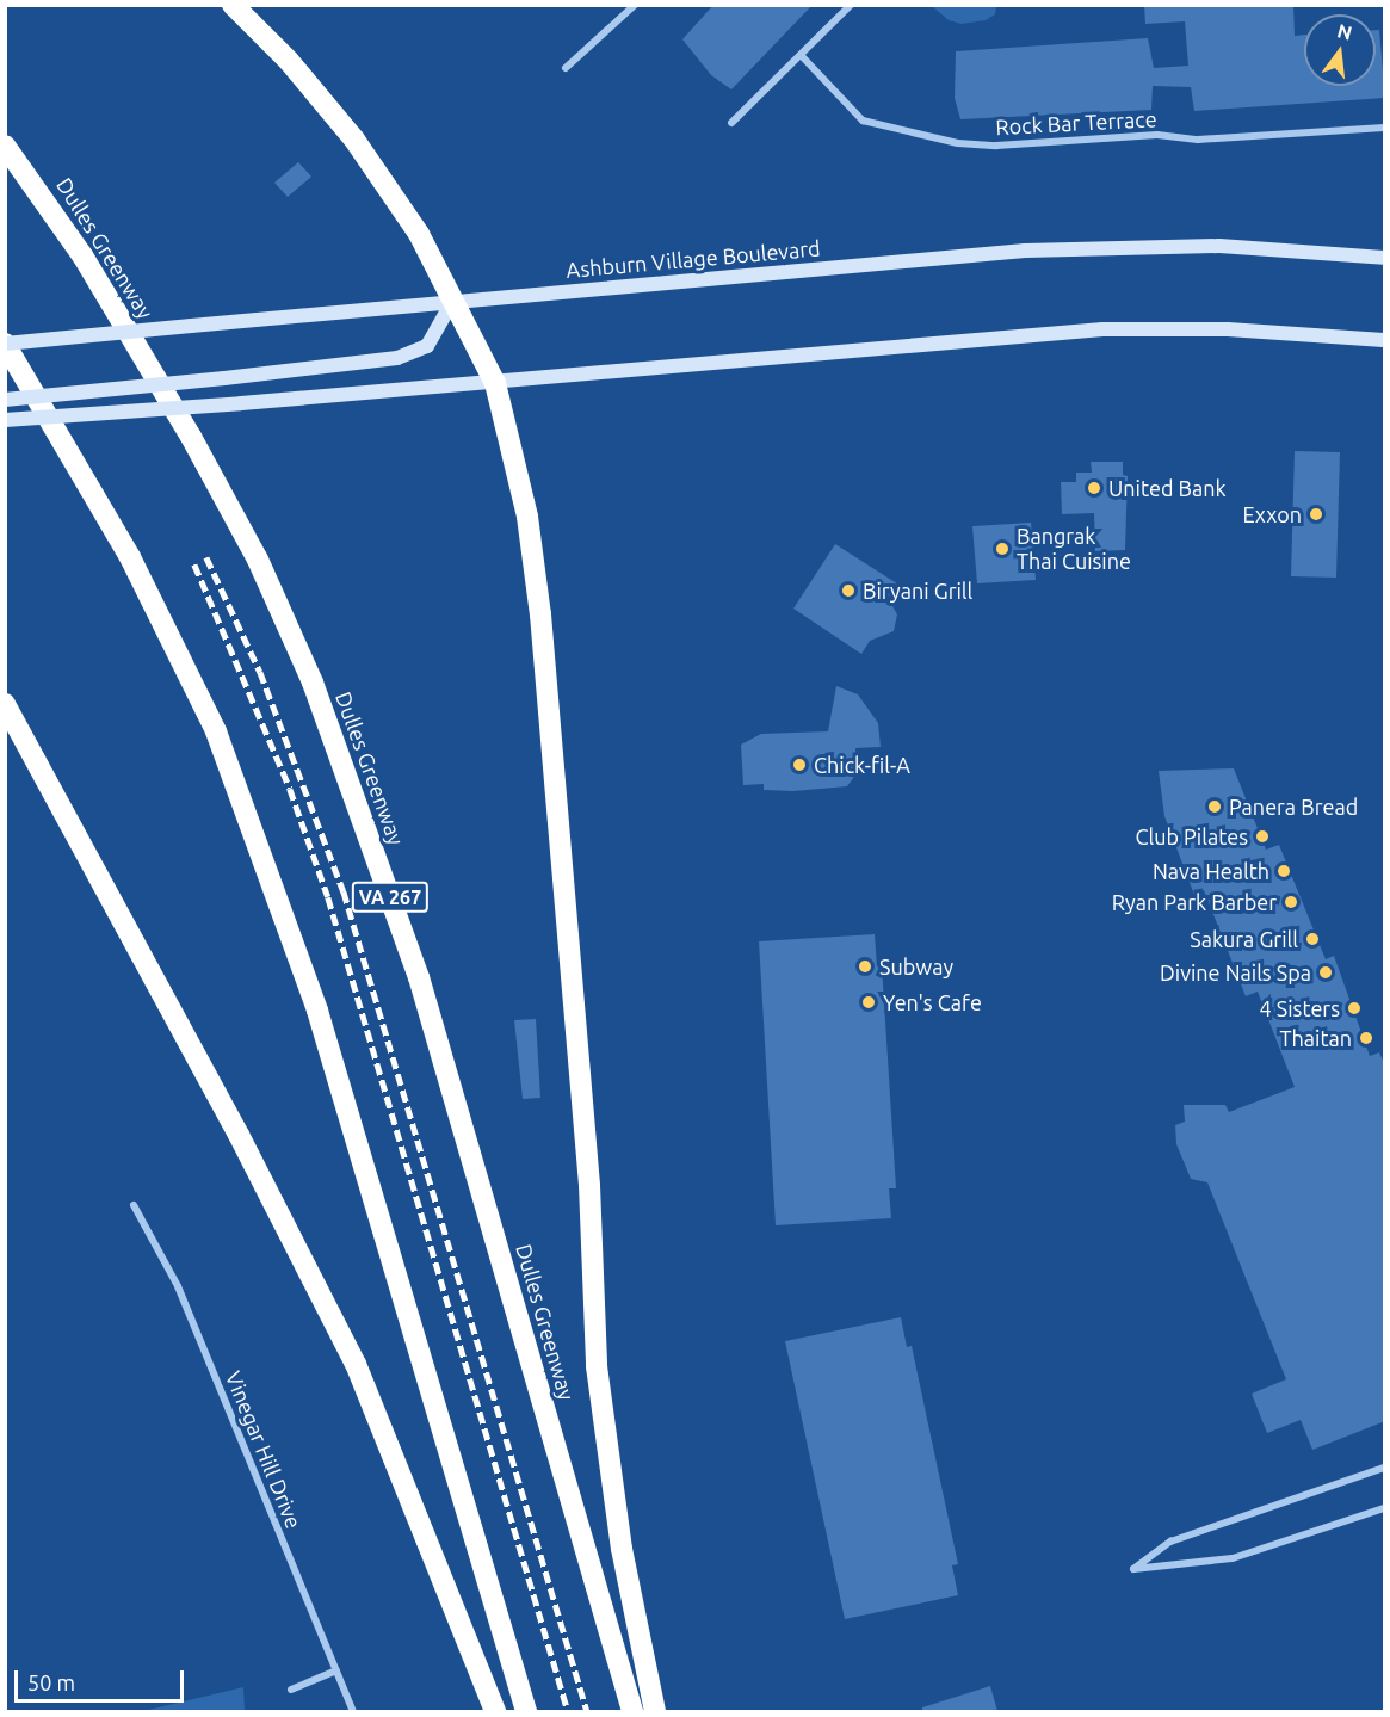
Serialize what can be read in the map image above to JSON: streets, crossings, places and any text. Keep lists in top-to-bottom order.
{
  "streets": {
    "highway": ["Dulles Greenway", "VA 267"],
    "main road": ["Ashburn Village Boulevard"],
    "street": ["Rock Bar Terrace", "Vinegar Hill Drive"]
  },
  "places": [
    "United Bank",
    "Exxon",
    "Bangrak Thai Cuisine",
    "Biryani Grill",
    "Chick-fil-A",
    "Panera Bread",
    "Club Pilates",
    "Nava Health",
    "Ryan Park Barber",
    "Sakura Grill",
    "Subway",
    "Divine Nails Spa",
    "Yen's Cafe",
    "4 Sisters",
    "Thaitan"
  ],
  "scale_bar": "50 m",
  "north": "top"
}
